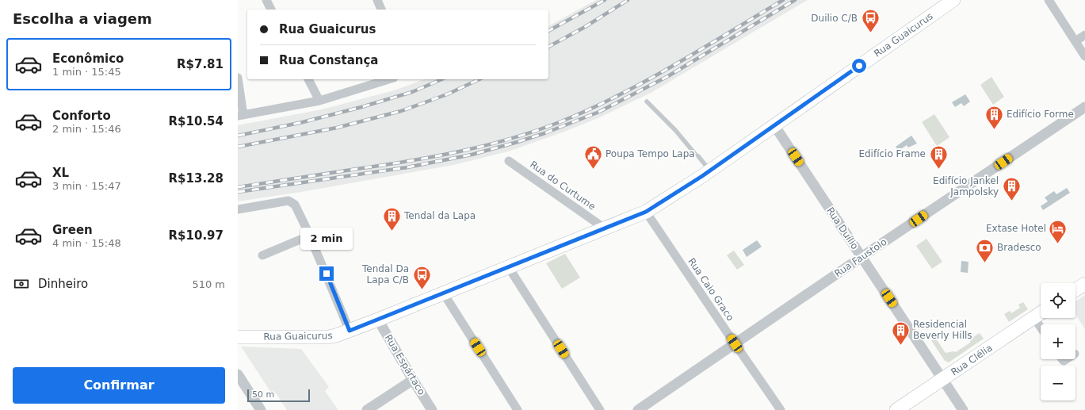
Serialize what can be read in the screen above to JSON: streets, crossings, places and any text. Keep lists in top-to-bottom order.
{
  "streets": {
    "main road": ["Rua Guaicurus", "Rua Clélia"],
    "street": [
      "Rua do Curtume",
      "Rua Duílio",
      "Rua Faustolo",
      "Rua Caio Graco",
      "Rua Espártaco"
    ]
  },
  "crossings": [
    ["Rua Guaicurus", "Rua do Curtume"],
    ["Rua Guaicurus", "Rua Duílio"],
    ["Rua Guaicurus", "Rua Caio Graco"],
    ["Rua Guaicurus", "Rua Espártaco"],
    ["Rua Duílio", "Rua Faustolo"],
    ["Rua Duílio", "Rua Clélia"],
    ["Rua Faustolo", "Rua Caio Graco"]
  ],
  "places": {
    "bus stop": ["Duilio C/B", "Tendal Da Lapa C/B"],
    "building": [
      "Edifício Forme",
      "Edifício Frame",
      "Edifício Jankel Jampolsky",
      "Tendal da Lapa",
      "Residencial Beverly Hills"
    ],
    "public building": ["Poupa Tempo Lapa"],
    "hotel": ["Extase Hotel"],
    "bank": ["Bradesco"]
  },
  "scale_bar": "50 m",
  "page": {
    "heading": "Escolha a viagem",
    "banner": ["Rua Guaicurus", "Rua Constança"],
    "list": [
      {
        "name": "Econômico",
        "note": "1 min · 15:45",
        "value": "R$7.81"
      },
      {
        "name": "Conforto",
        "note": "2 min · 15:46",
        "value": "R$10.54"
      },
      {
        "name": "XL",
        "note": "3 min · 15:47",
        "value": "R$13.28"
      },
      {
        "name": "Green",
        "note": "4 min · 15:48",
        "value": "R$10.97"
      }
    ],
    "bubble": "2 min",
    "pay": ["Dinheiro", "510 m"],
    "map_buttons": ["+", "−"],
    "buttons": "Confirmar",
    "scale": "50 m"
  }
}
